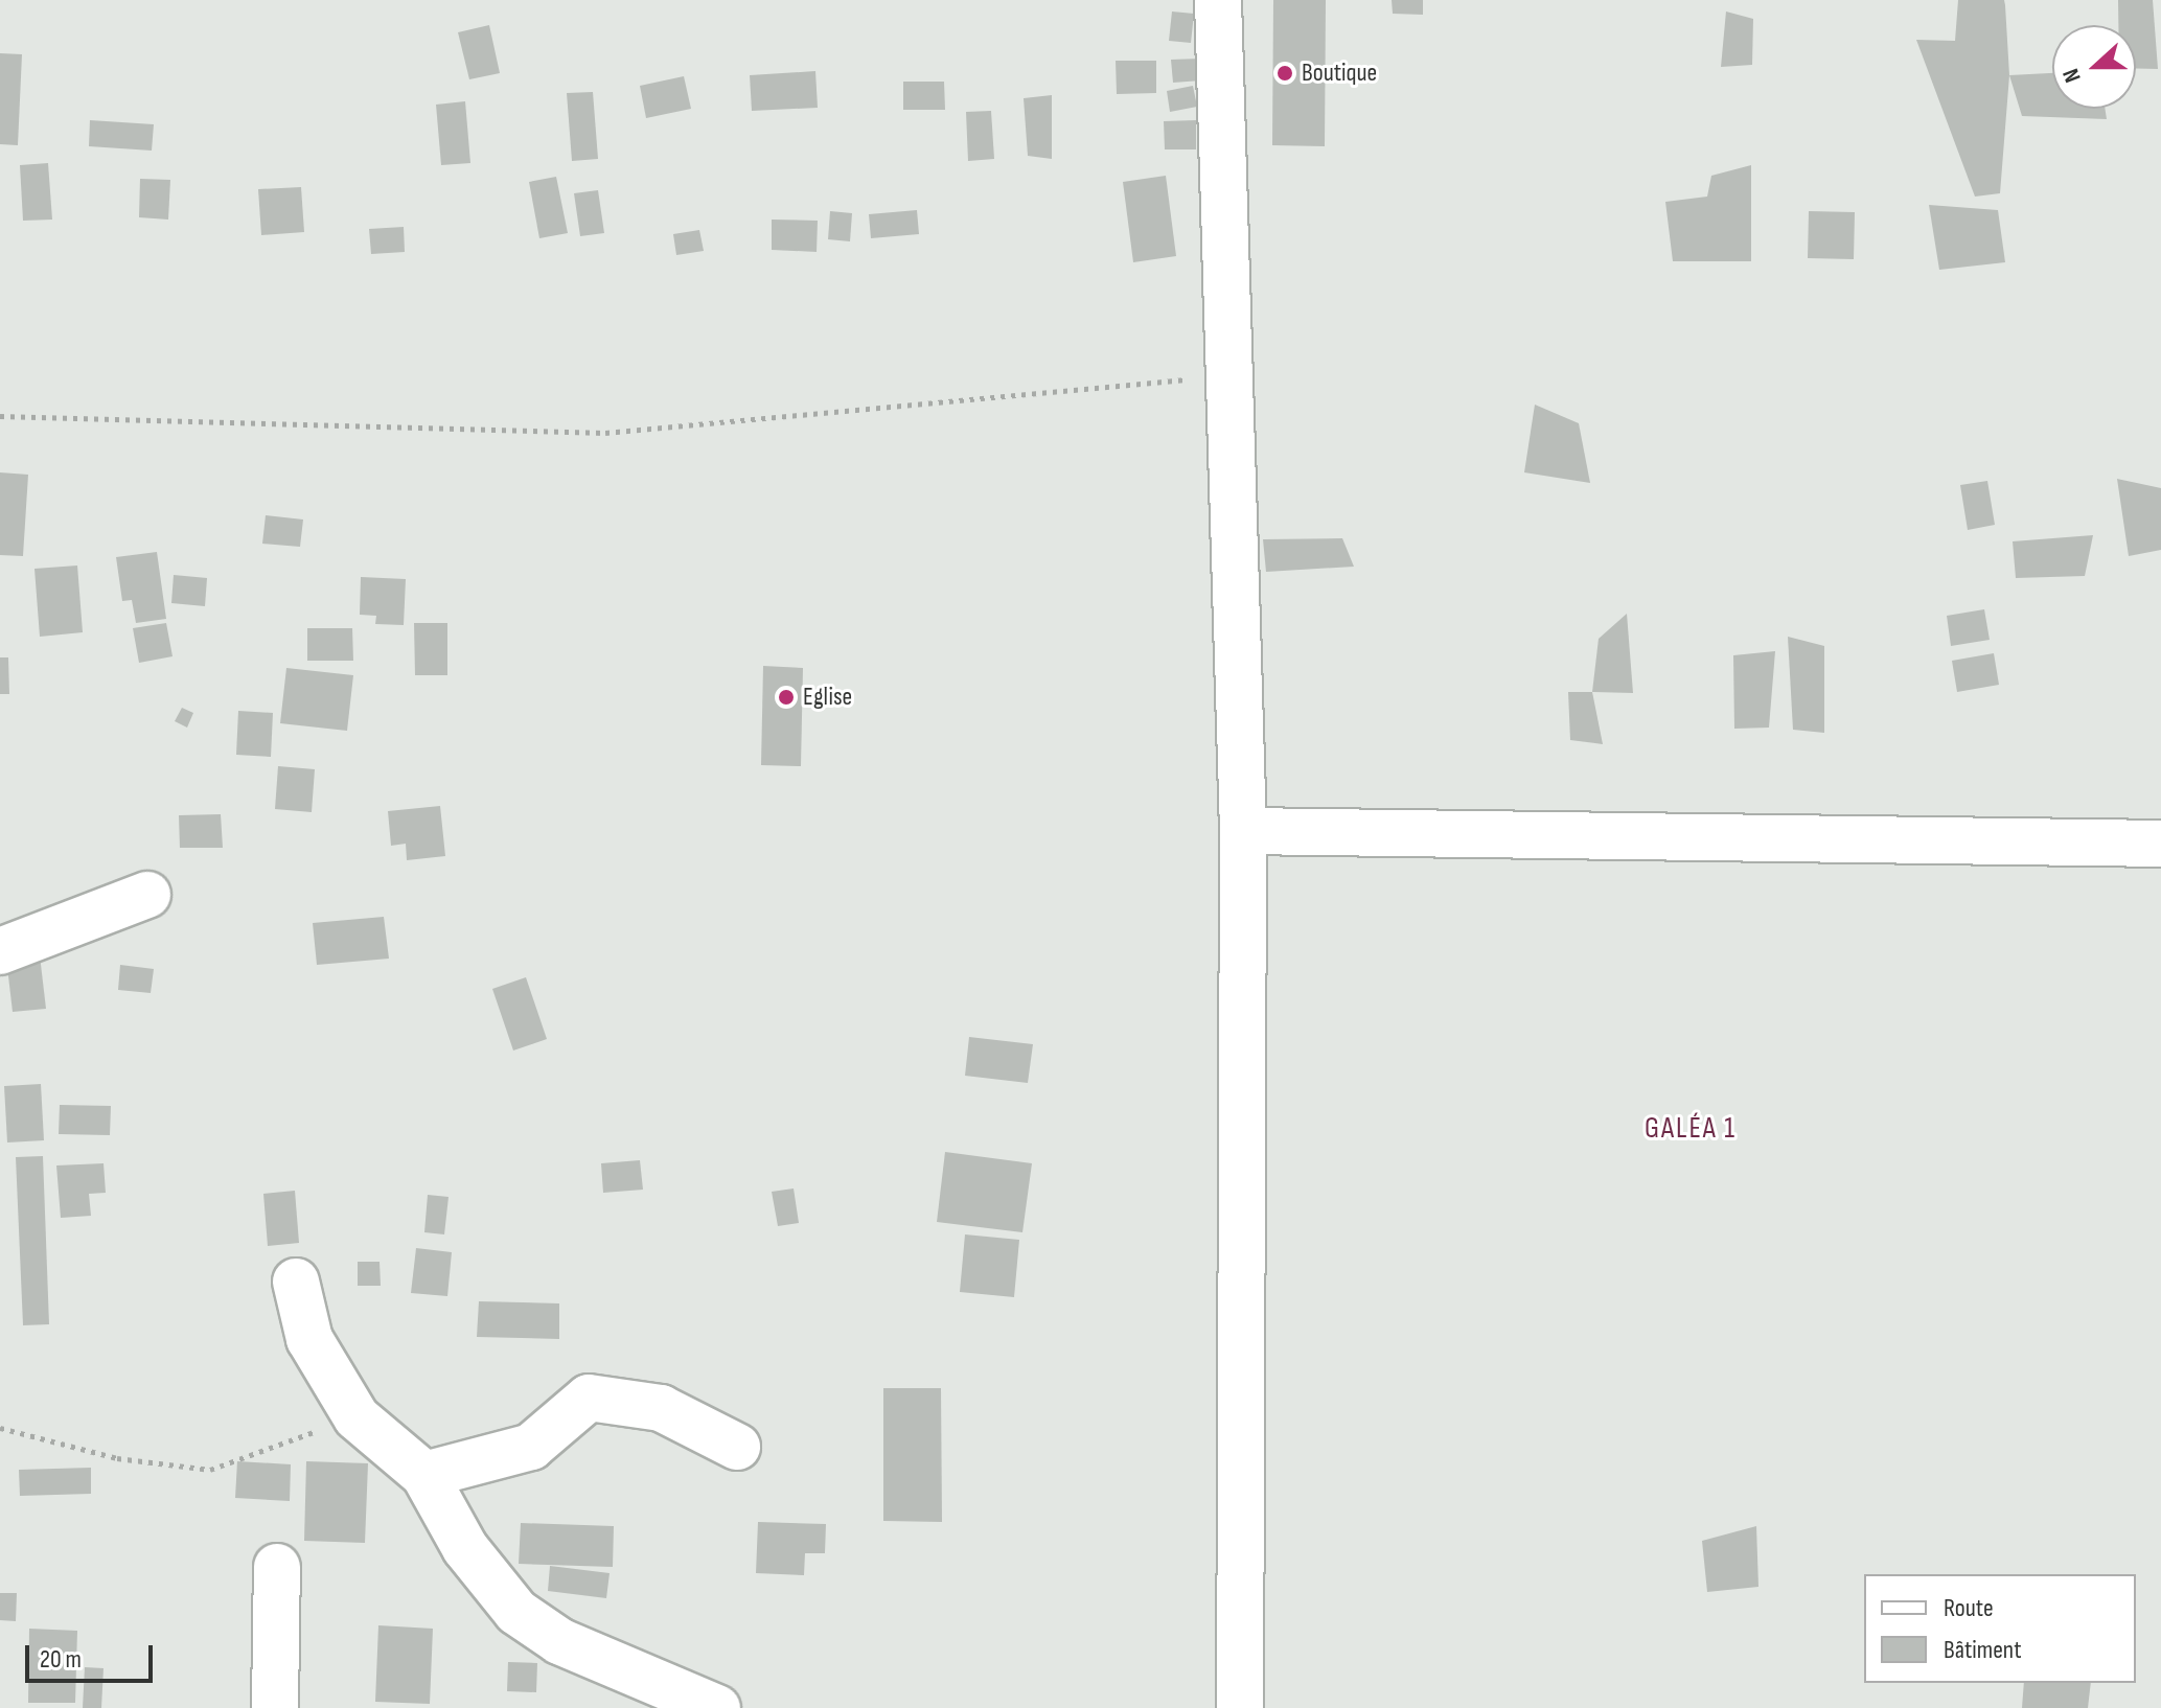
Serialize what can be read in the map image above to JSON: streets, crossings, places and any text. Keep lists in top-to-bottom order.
{
  "districts": ["GALÉA 1"],
  "places": ["Boutique", "Eglise"],
  "legend": ["Route", "Bâtiment"],
  "scale_bar": "20 m",
  "north": "left"
}
